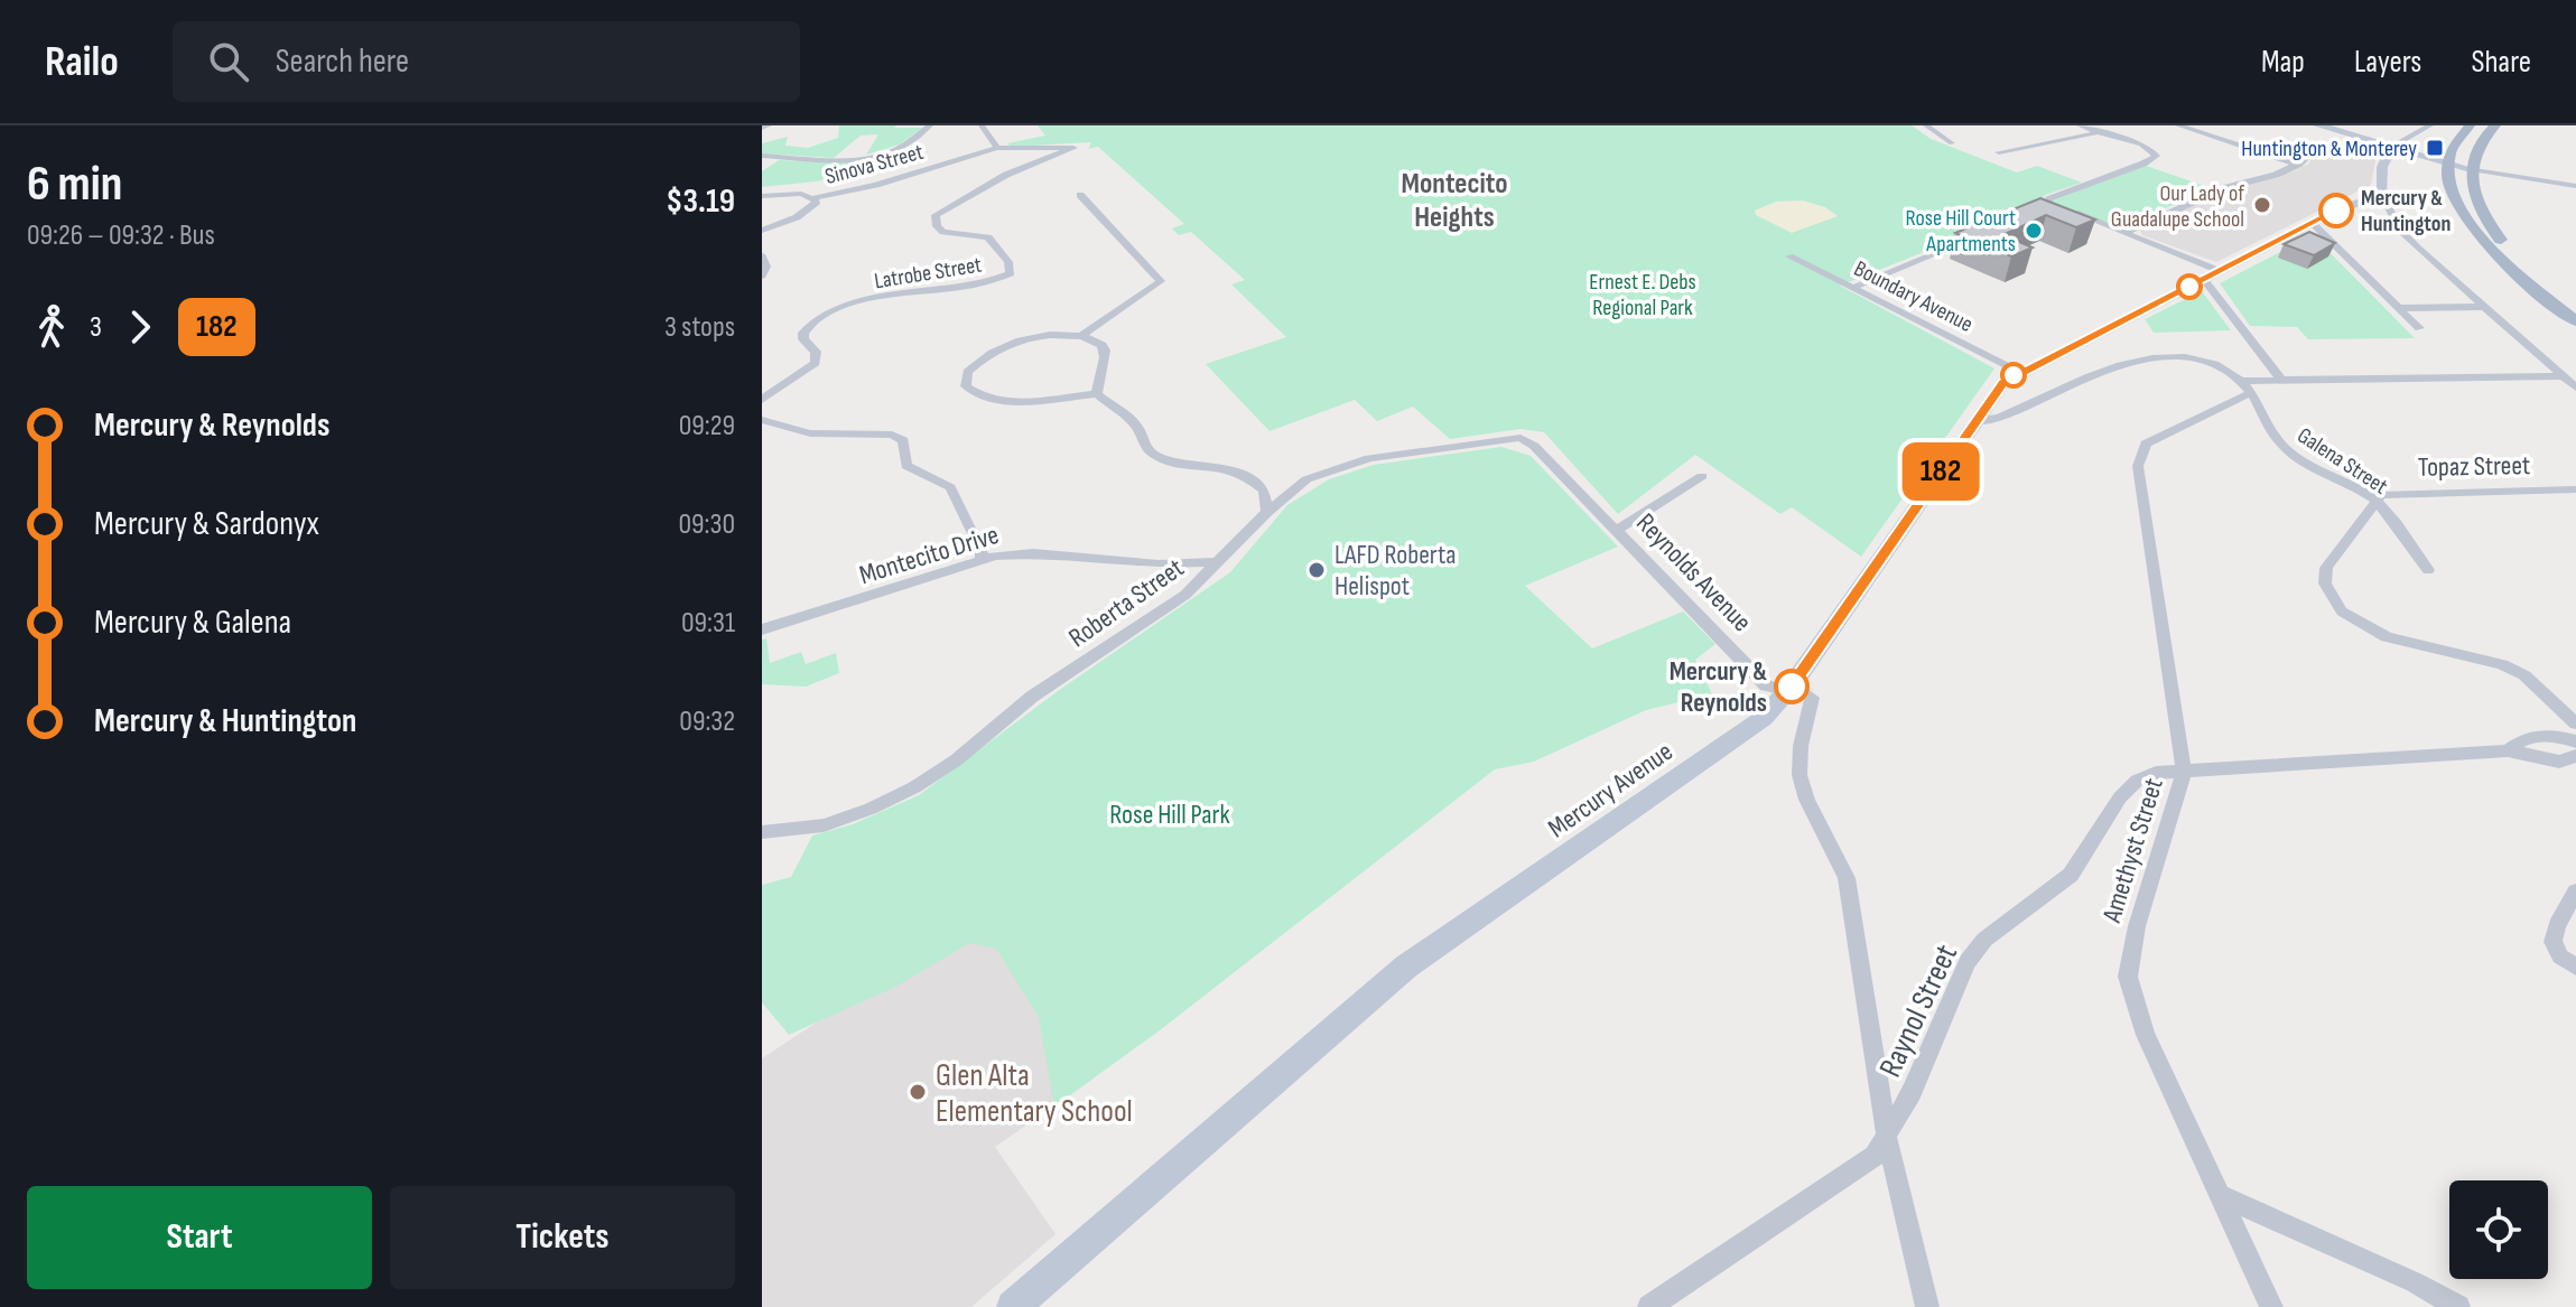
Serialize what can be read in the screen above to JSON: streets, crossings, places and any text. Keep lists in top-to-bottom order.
{
  "streets": {
    "street": [
      "Sinova Street",
      "Latrobe Street",
      "Boundary Avenue",
      "Galena Street",
      "Topaz Street",
      "Montecito Drive",
      "Reynolds Avenue",
      "Roberta Street",
      "Mercury Avenue",
      "Amethyst Street",
      "Raynol Street"
    ]
  },
  "crossings": [
    ["Sinova Street", "Latrobe Street"],
    ["Boundary Avenue", "Mercury Avenue"],
    ["Galena Street", "Topaz Street"],
    ["Galena Street", "Amethyst Street"],
    ["Montecito Drive", "Roberta Street"],
    ["Reynolds Avenue", "Roberta Street"],
    ["Reynolds Avenue", "Mercury Avenue"],
    ["Reynolds Avenue", "Raynol Street"],
    ["Amethyst Street", "Raynol Street"]
  ],
  "districts": ["Montecito Heights"],
  "parks": ["Ernest E. Debs Regional Park", "Rose Hill Park"],
  "places": {
    "transit": ["Huntington & Monterey"],
    "other": [
      "Our Lady of Guadalupe School",
      "Mercury & Huntington",
      "Rose Hill Court Apartments",
      "LAFD Roberta Helispot",
      "Mercury & Reynolds",
      "Glen Alta Elementary School"
    ]
  },
  "lines": ["bus line 182"],
  "page": {
    "header": "Railo",
    "search": "Search here",
    "nav": ["Map", "Layers", "Share"],
    "heading": ["6 min", "09:26 – 09:32 · Bus", "$3.19"],
    "on_map": "182",
    "legs": ["3", "182", "3 stops"],
    "list": [
      {
        "name": "Mercury & Reynolds",
        "value": "09:29"
      },
      {
        "name": "Mercury & Sardonyx",
        "value": "09:30"
      },
      {
        "name": "Mercury & Galena",
        "value": "09:31"
      },
      {
        "name": "Mercury & Huntington",
        "value": "09:32"
      }
    ],
    "buttons": ["Start", "Tickets"]
  }
}
